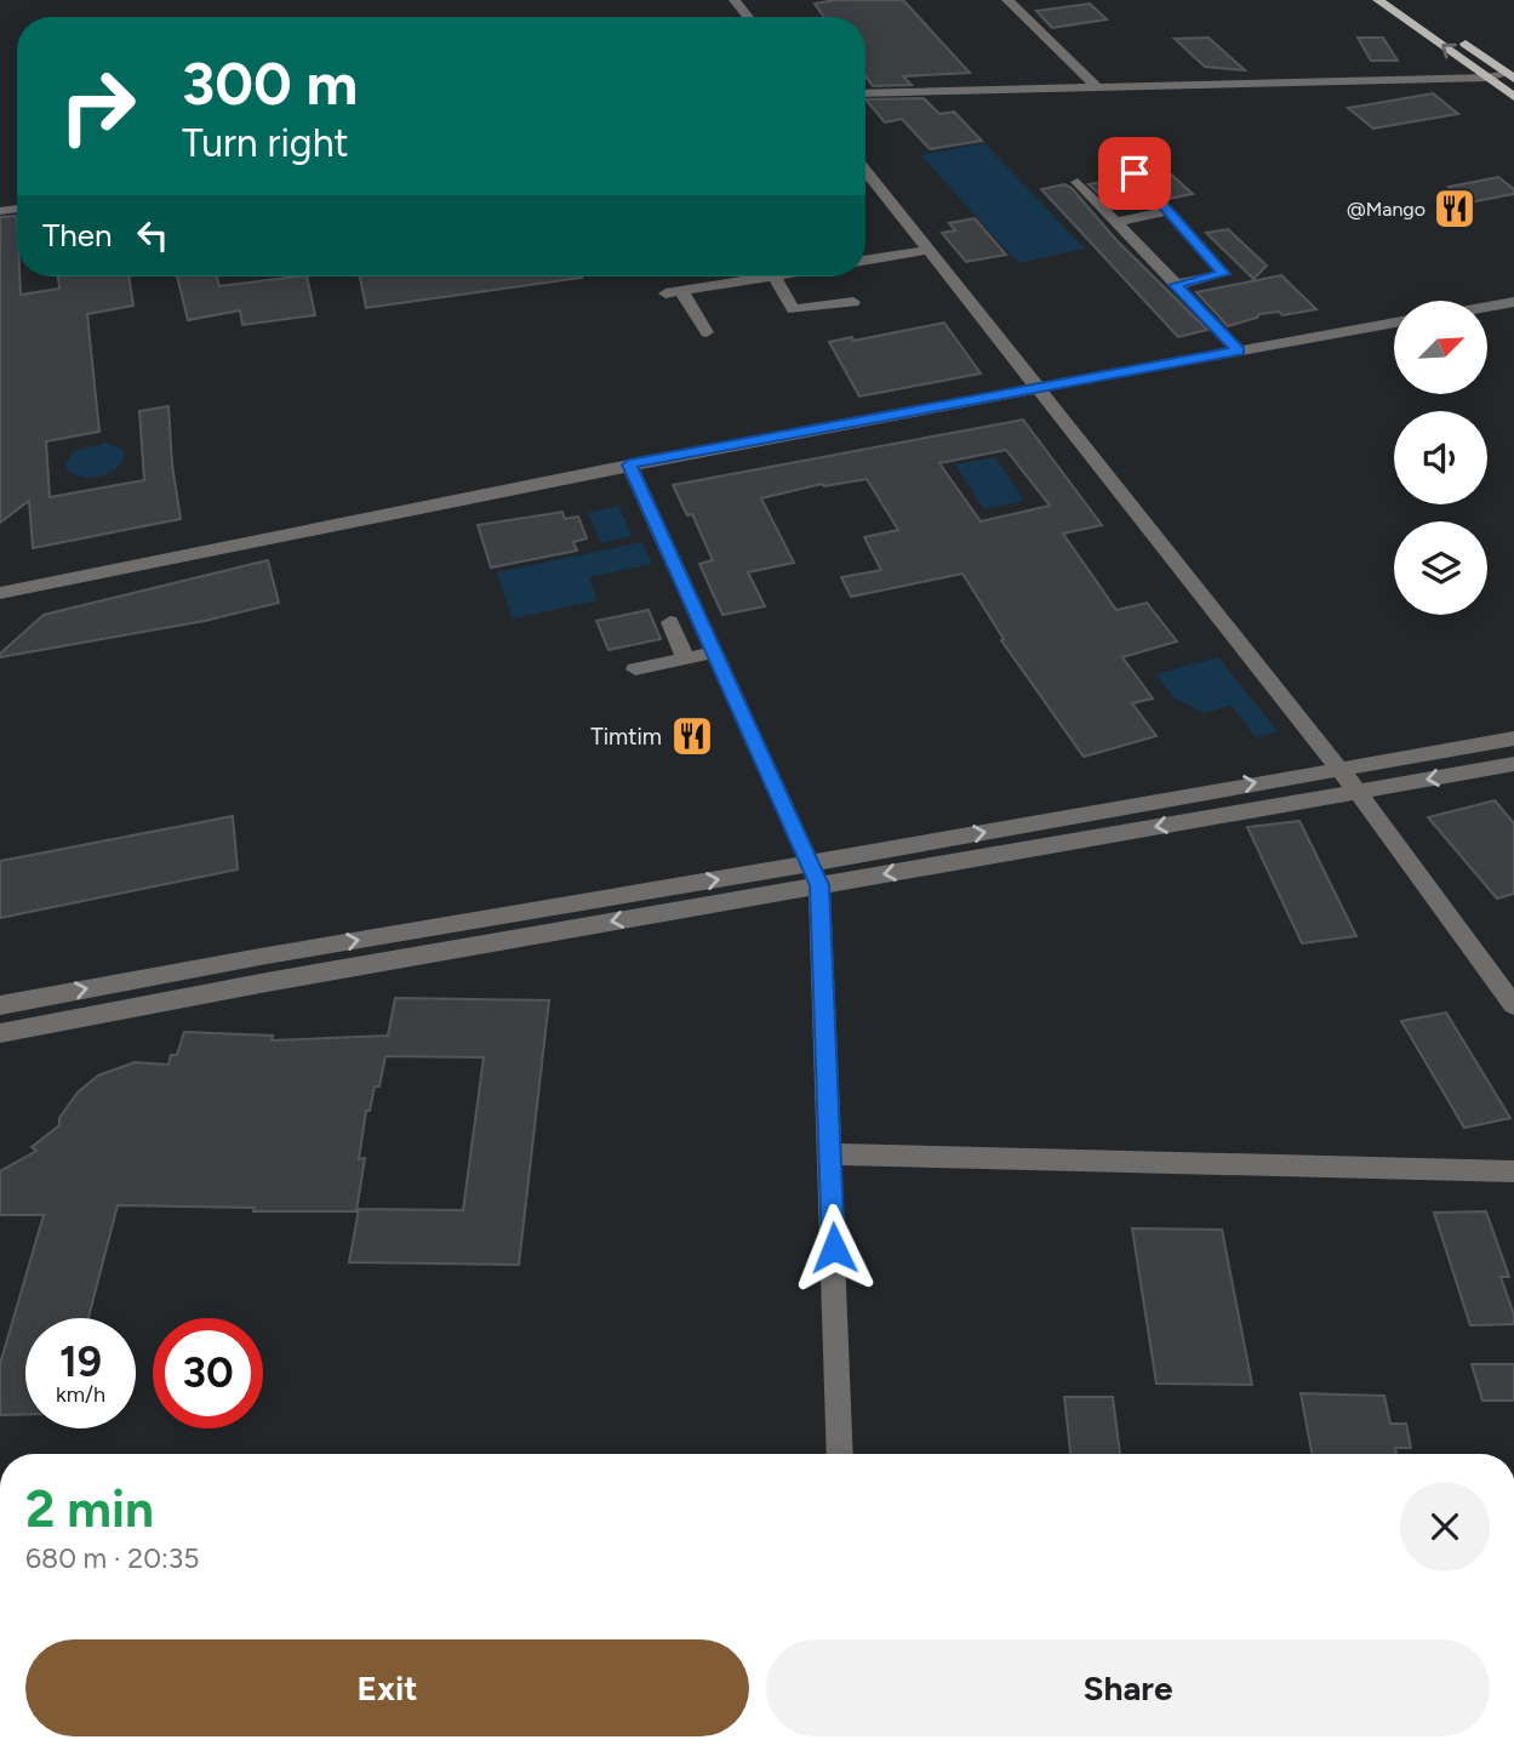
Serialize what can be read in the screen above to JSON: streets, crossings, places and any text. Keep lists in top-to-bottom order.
{
  "places": {
    "restaurant": ["@Mango", "Timtim"]
  },
  "north": "top right",
  "page": {
    "turn": ["300 m", "Turn right"],
    "then": "Then",
    "speed": "19 km/h",
    "limit": "30",
    "heading": ["2 min", "680 m · 20:35"],
    "buttons": ["Exit", "Share"]
  }
}
